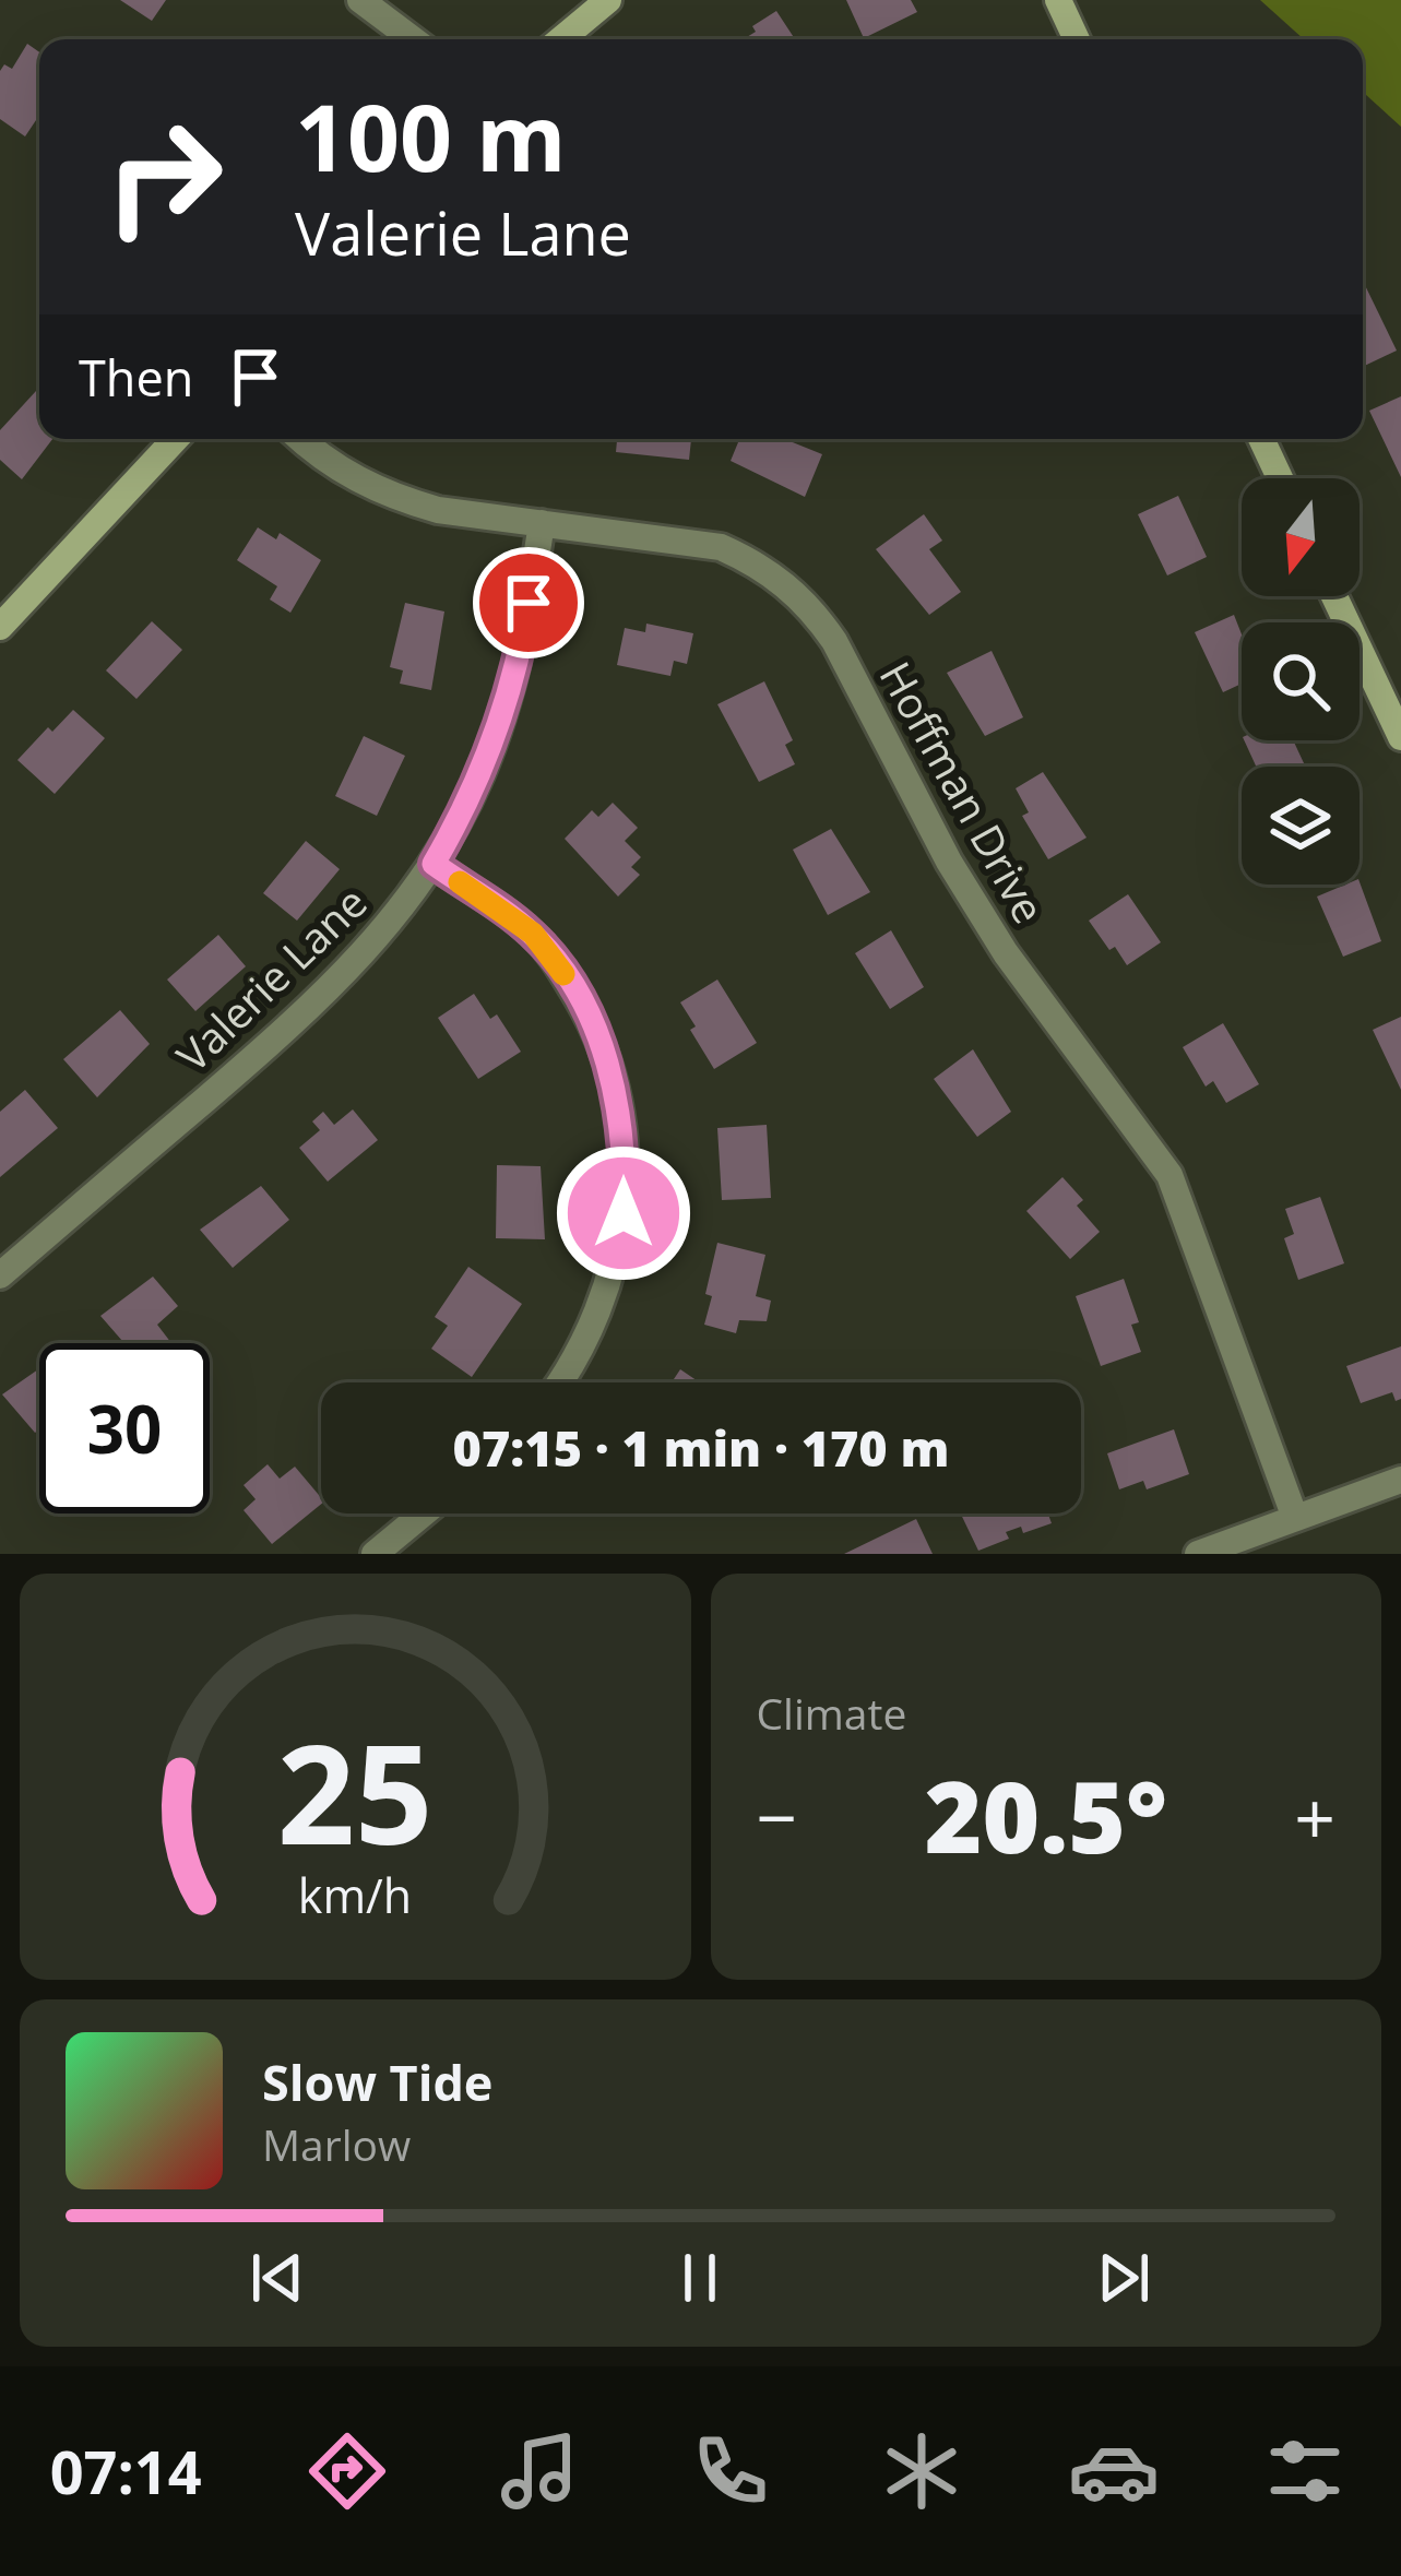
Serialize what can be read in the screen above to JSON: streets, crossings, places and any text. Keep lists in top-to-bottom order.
{
  "streets": {
    "street": ["Hoffman Drive", "Valerie Lane"]
  },
  "crossings": [
    ["Hoffman Drive", "Valerie Lane"]
  ],
  "north": "bottom",
  "page": {
    "turn": ["100 m", "Valerie Lane"],
    "then": "Then",
    "limit": "30",
    "trip": "07:15 · 1 min · 170 m",
    "tile": "Climate",
    "heat": ["−", "20.5°", "+"],
    "song": ["Slow Tide", "Marlow"],
    "tabs": "07:14",
    "gauge": ["25", "km/h"]
  }
}
